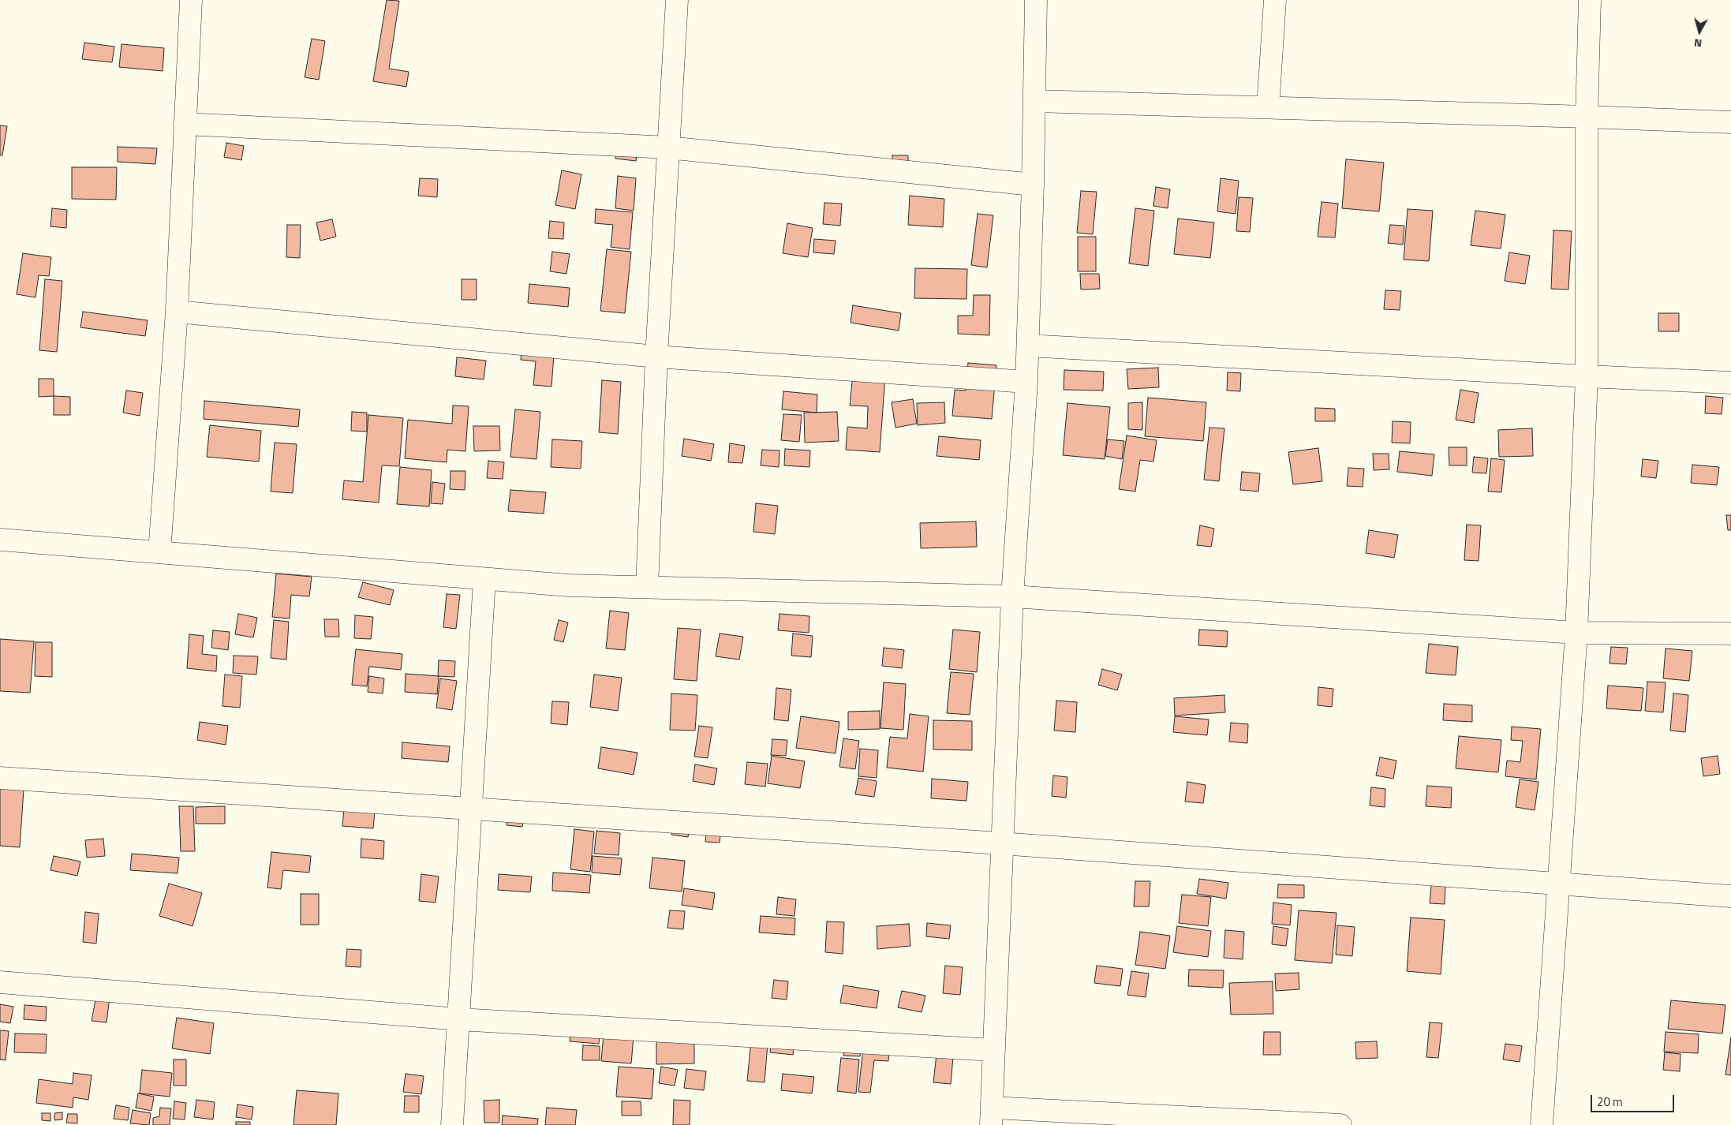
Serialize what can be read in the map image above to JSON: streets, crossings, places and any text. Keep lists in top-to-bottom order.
{
  "scale_bar": "20 m",
  "north": "bottom"
}
